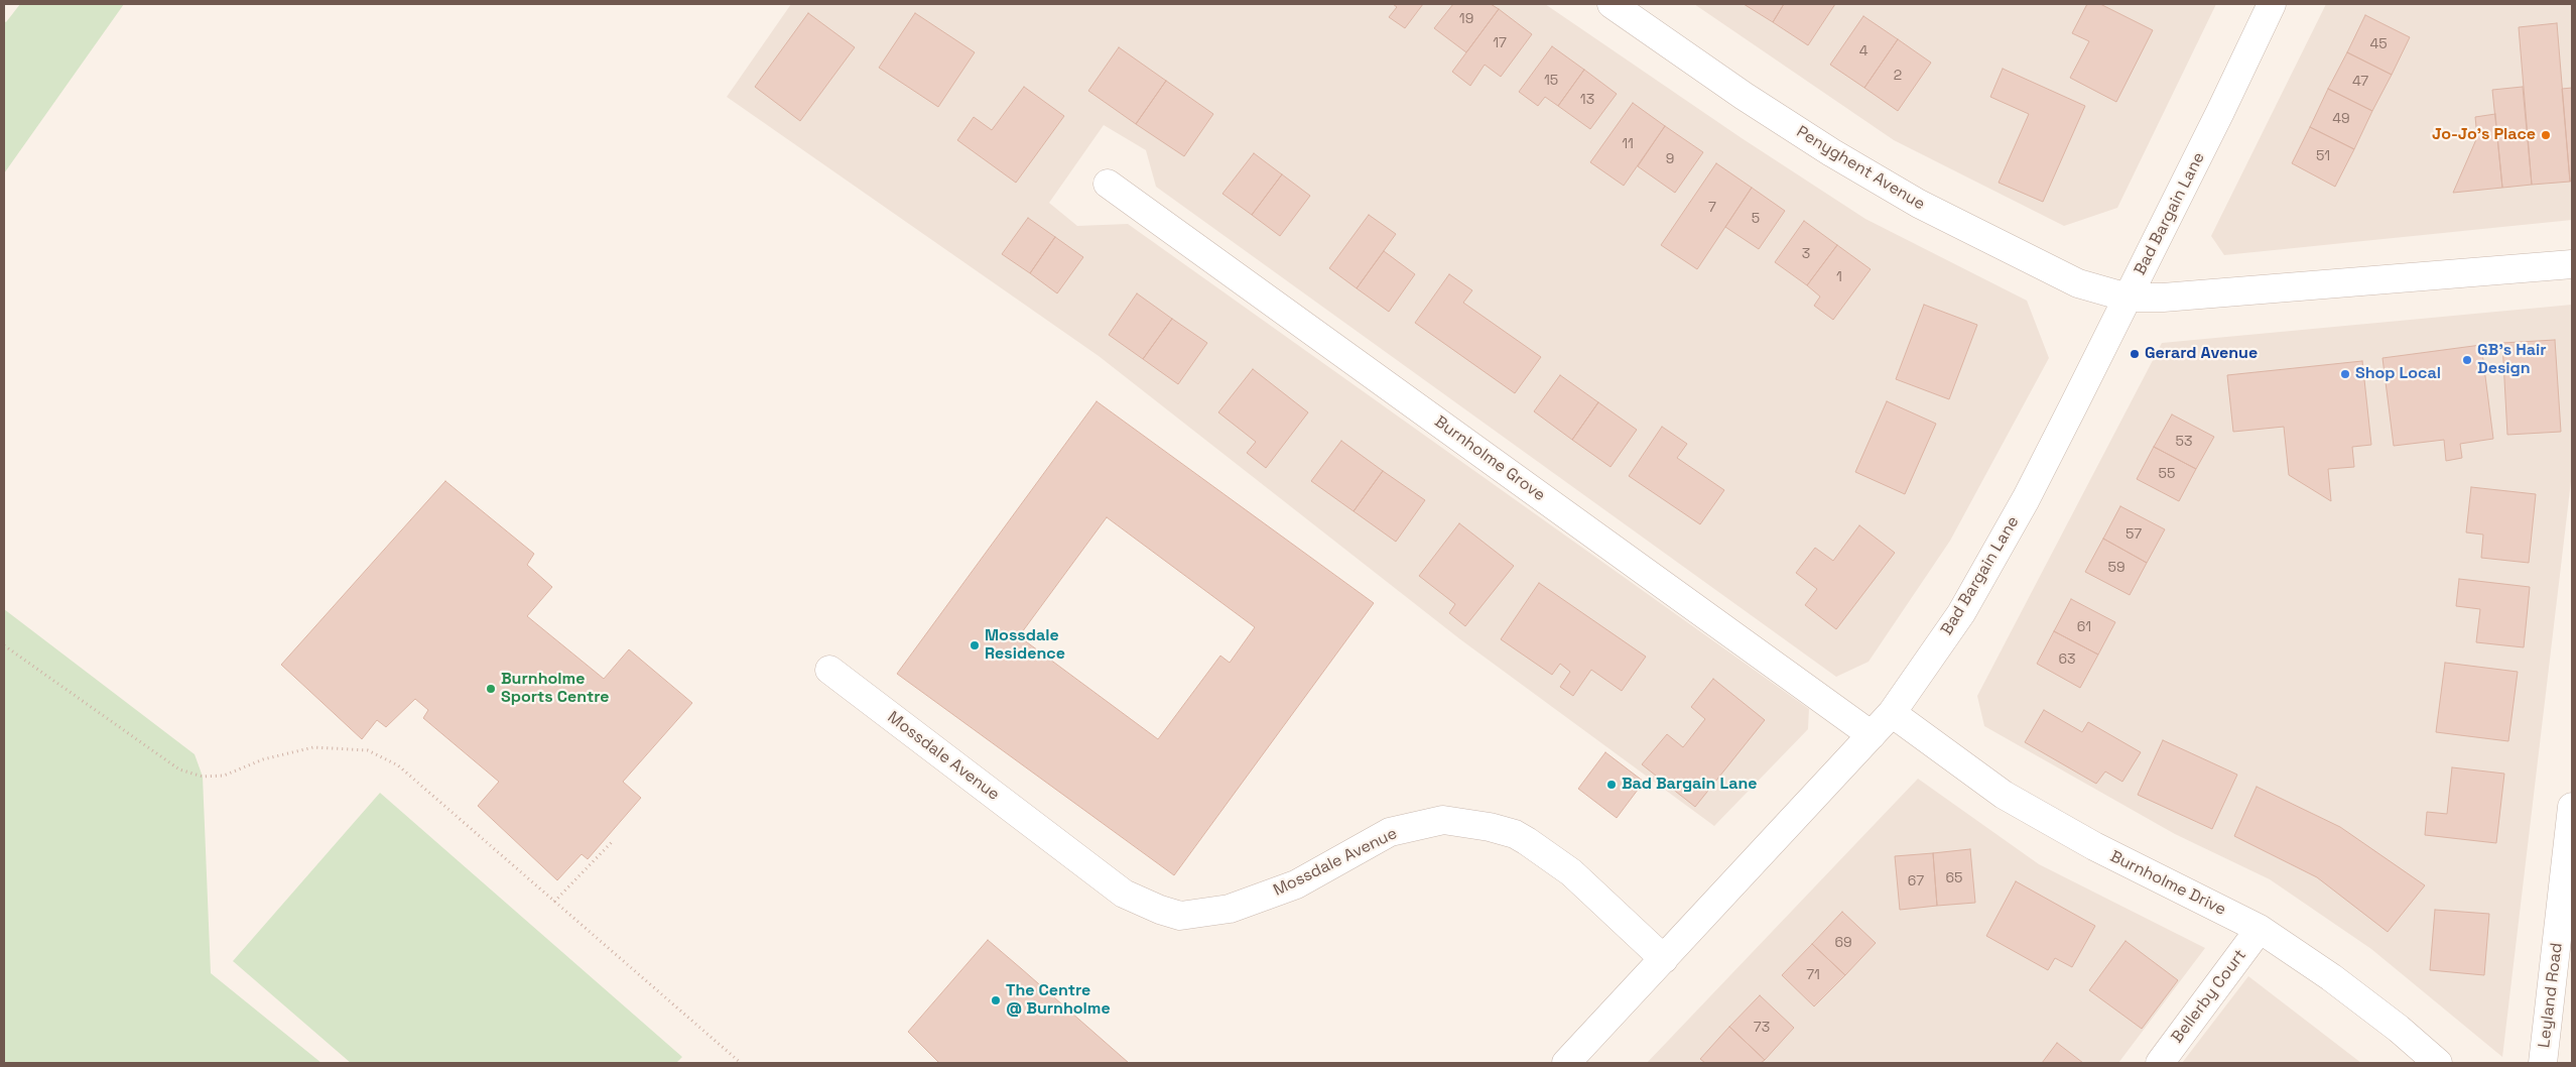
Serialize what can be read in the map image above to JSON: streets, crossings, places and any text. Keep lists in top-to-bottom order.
{
  "streets": {
    "street": [
      "Penyghent Avenue",
      "Bad Bargain Lane",
      "Burnholme Grove",
      "Mossdale Avenue",
      "Burnholme Drive",
      "Leyland Road",
      "Bellerby Court"
    ]
  },
  "crossings": [
    ["Penyghent Avenue", "Bad Bargain Lane"],
    ["Bad Bargain Lane", "Burnholme Grove"],
    ["Bad Bargain Lane", "Mossdale Avenue"],
    ["Bad Bargain Lane", "Burnholme Drive"],
    ["Burnholme Drive", "Bellerby Court"]
  ],
  "places": [
    "Jo-Jo's Place",
    "Gerard Avenue",
    "GB's Hair Design",
    "Shop Local",
    "Mossdale Residence",
    "Burnholme Sports Centre",
    "Bad Bargain Lane",
    "The Centre @ Burnholme"
  ],
  "house_numbers": [
    "19",
    "17",
    "45",
    "4",
    "2",
    "15",
    "47",
    "13",
    "49",
    "11",
    "51",
    "9",
    "7",
    "5",
    "3",
    "1",
    "53",
    "55",
    "57",
    "59",
    "61",
    "63",
    "65",
    "67",
    "69",
    "71",
    "73"
  ]
}
